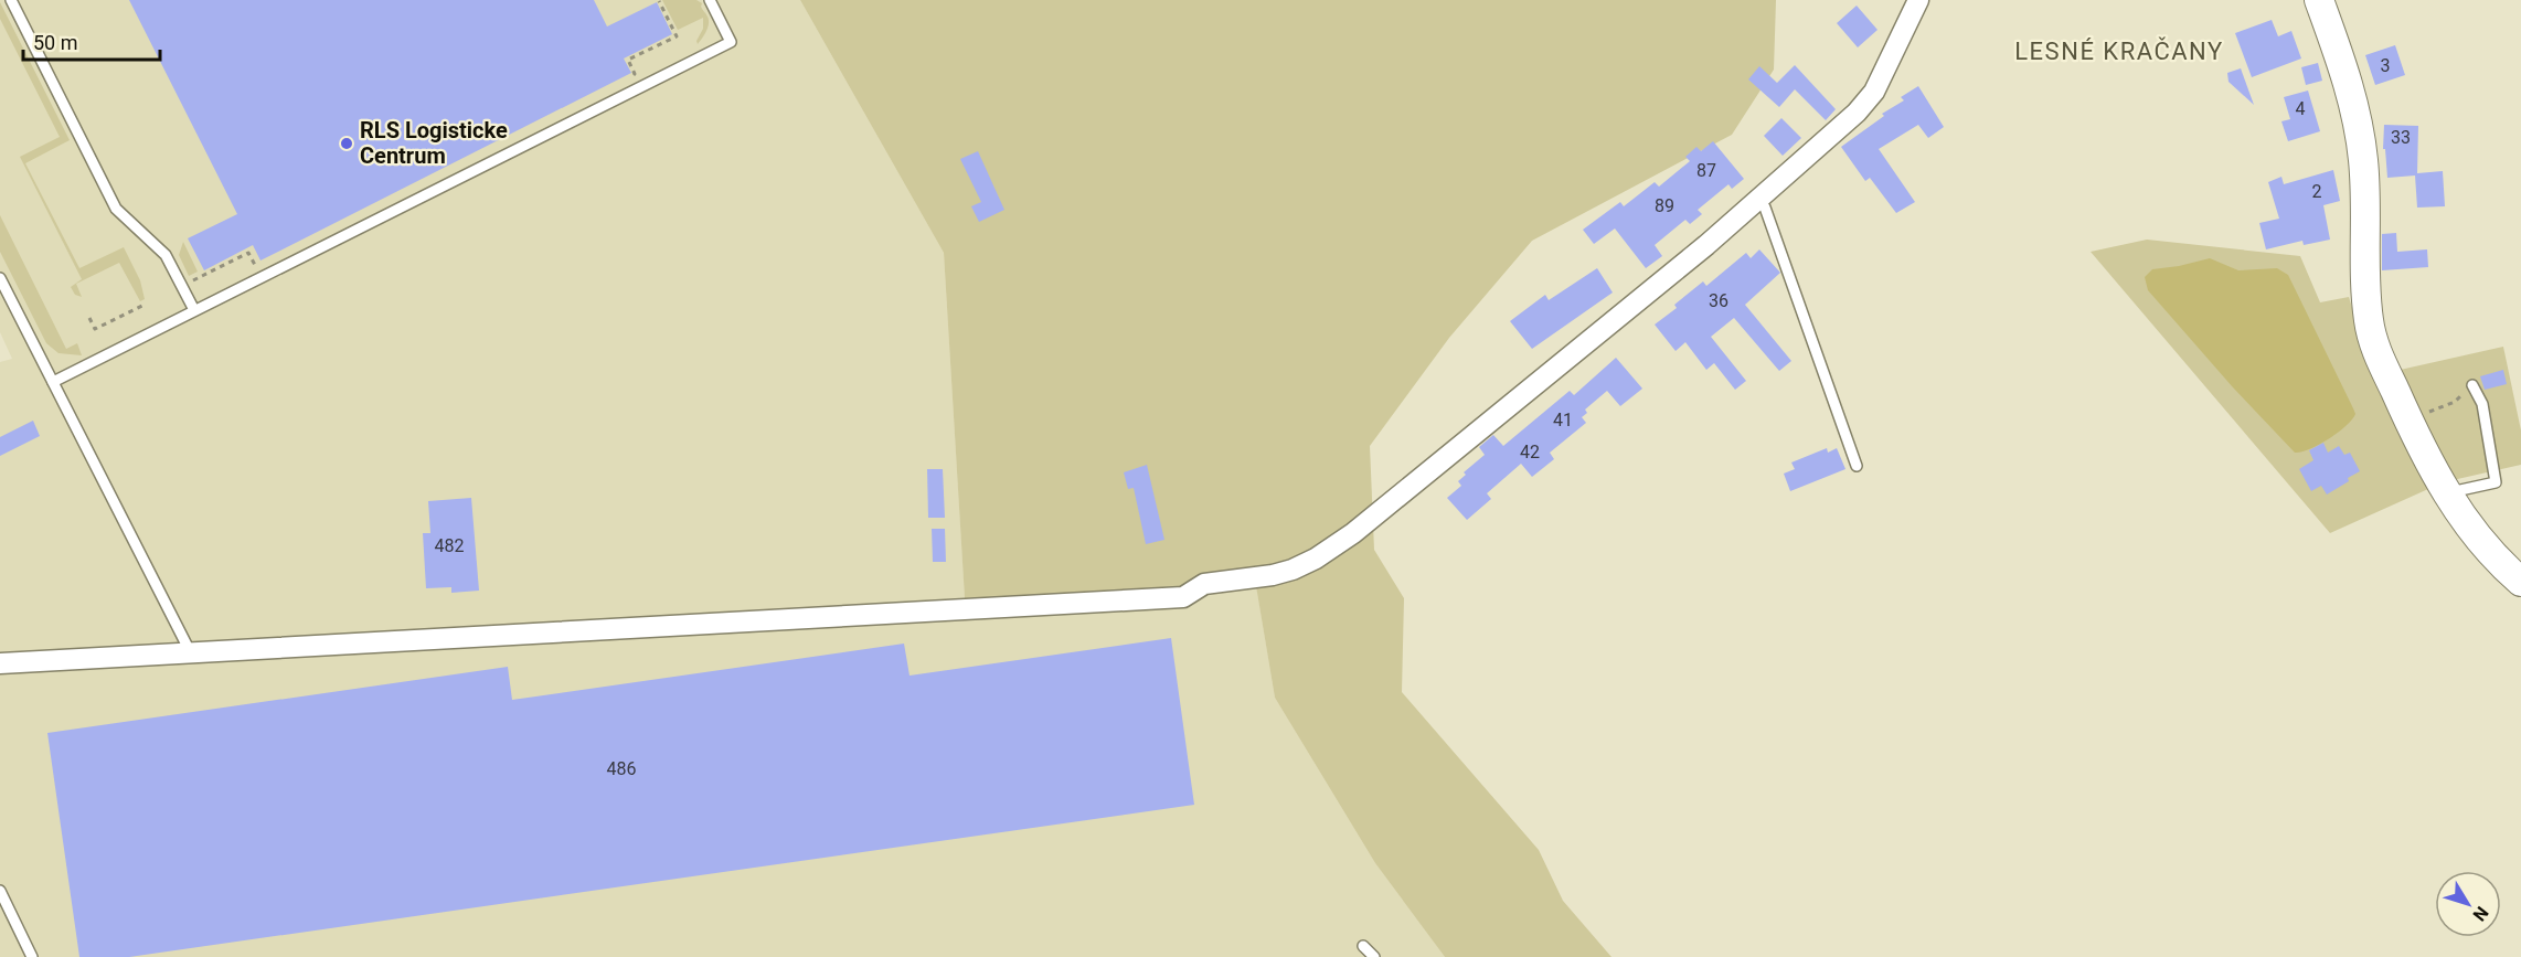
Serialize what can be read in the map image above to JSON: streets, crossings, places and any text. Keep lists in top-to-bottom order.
{
  "districts": ["LESNÉ KRAČANY"],
  "places": ["RLS Logisticke Centrum"],
  "house_numbers": [
    "3",
    "4",
    "33",
    "87",
    "2",
    "89",
    "36",
    "41",
    "42",
    "482",
    "486"
  ],
  "scale_bar": "50 m",
  "north": "bottom right"
}
